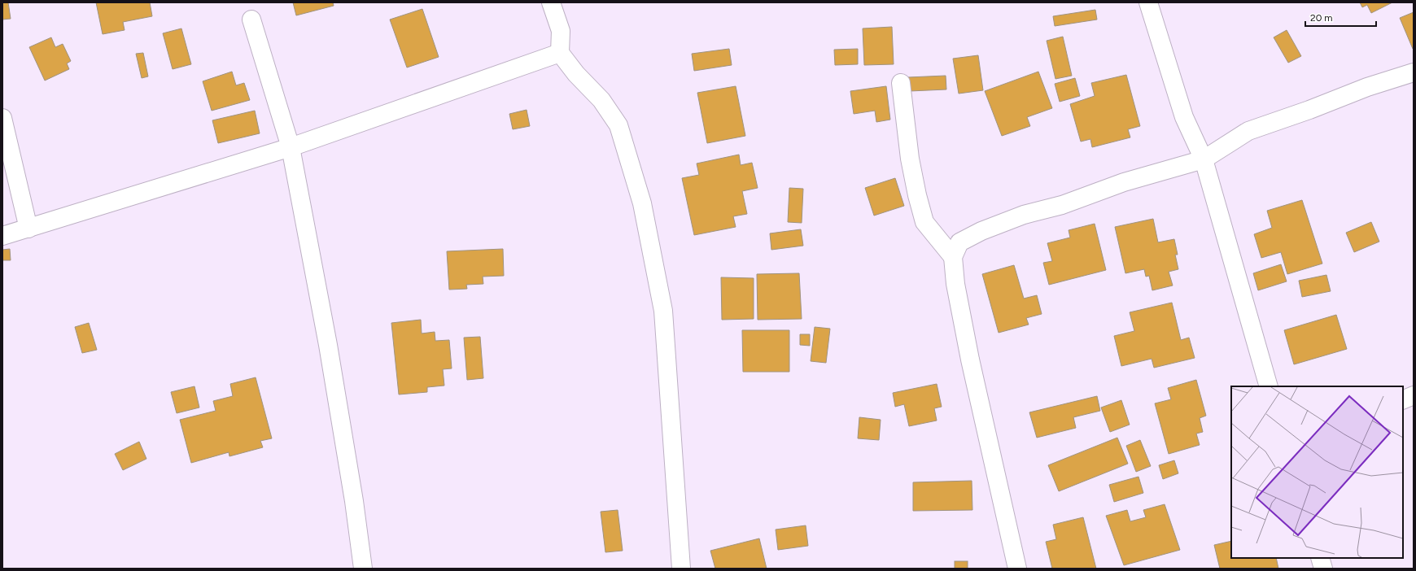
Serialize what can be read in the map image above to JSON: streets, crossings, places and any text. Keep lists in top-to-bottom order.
{
  "scale_bar": "20 m"
}
